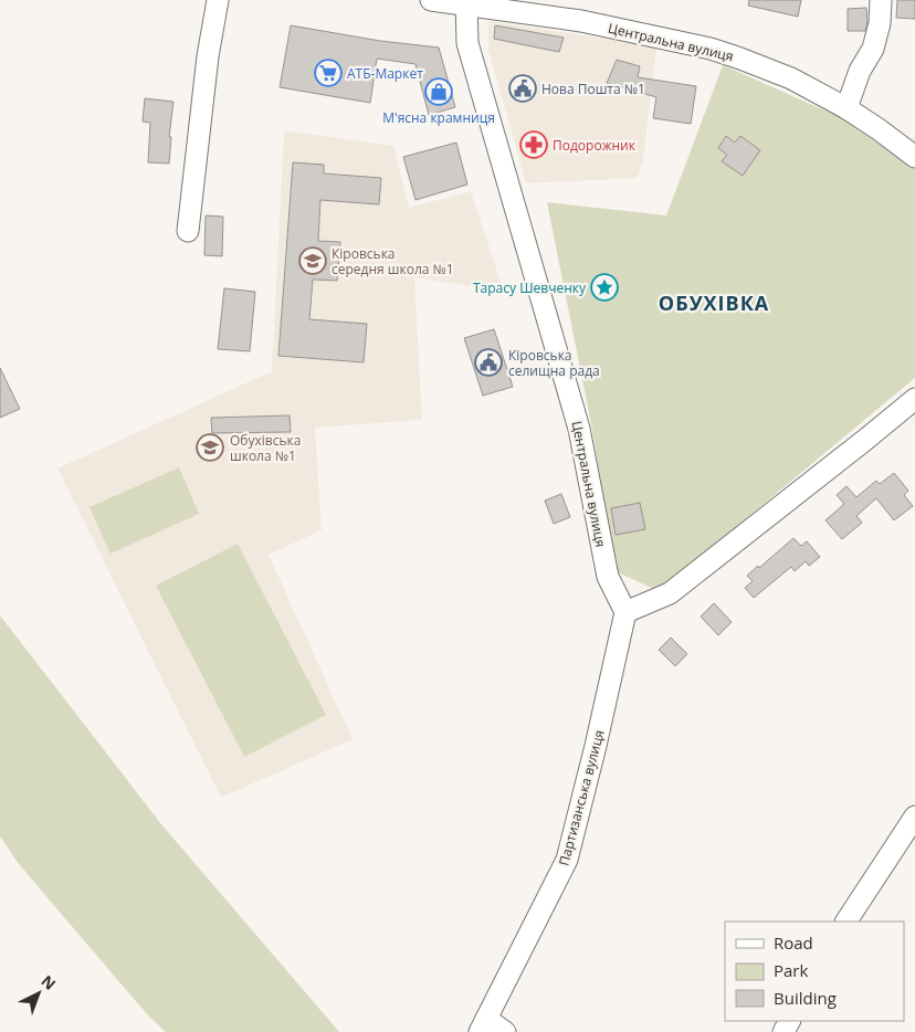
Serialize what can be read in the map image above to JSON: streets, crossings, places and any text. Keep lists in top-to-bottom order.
{
  "streets": {
    "street": ["Центральна вулиця", "Партизанська вулиця"]
  },
  "crossings": [
    ["Центральна вулиця", "Партизанська вулиця"]
  ],
  "districts": ["ОБУХІВКА"],
  "places": {
    "supermarket": ["АТБ-Маркет"],
    "public building": ["Нова Пошта №1", "Кіровська селищна рада"],
    "shop": ["М'ясна крамниця"],
    "pharmacy": ["Подорожник"],
    "school or university": ["Кіровська середня школа №1", "Обухівська школа №1"],
    "place": ["Тарасу Шевченку"]
  },
  "legend": ["Road", "Park", "Building"],
  "north": "top right"
}
